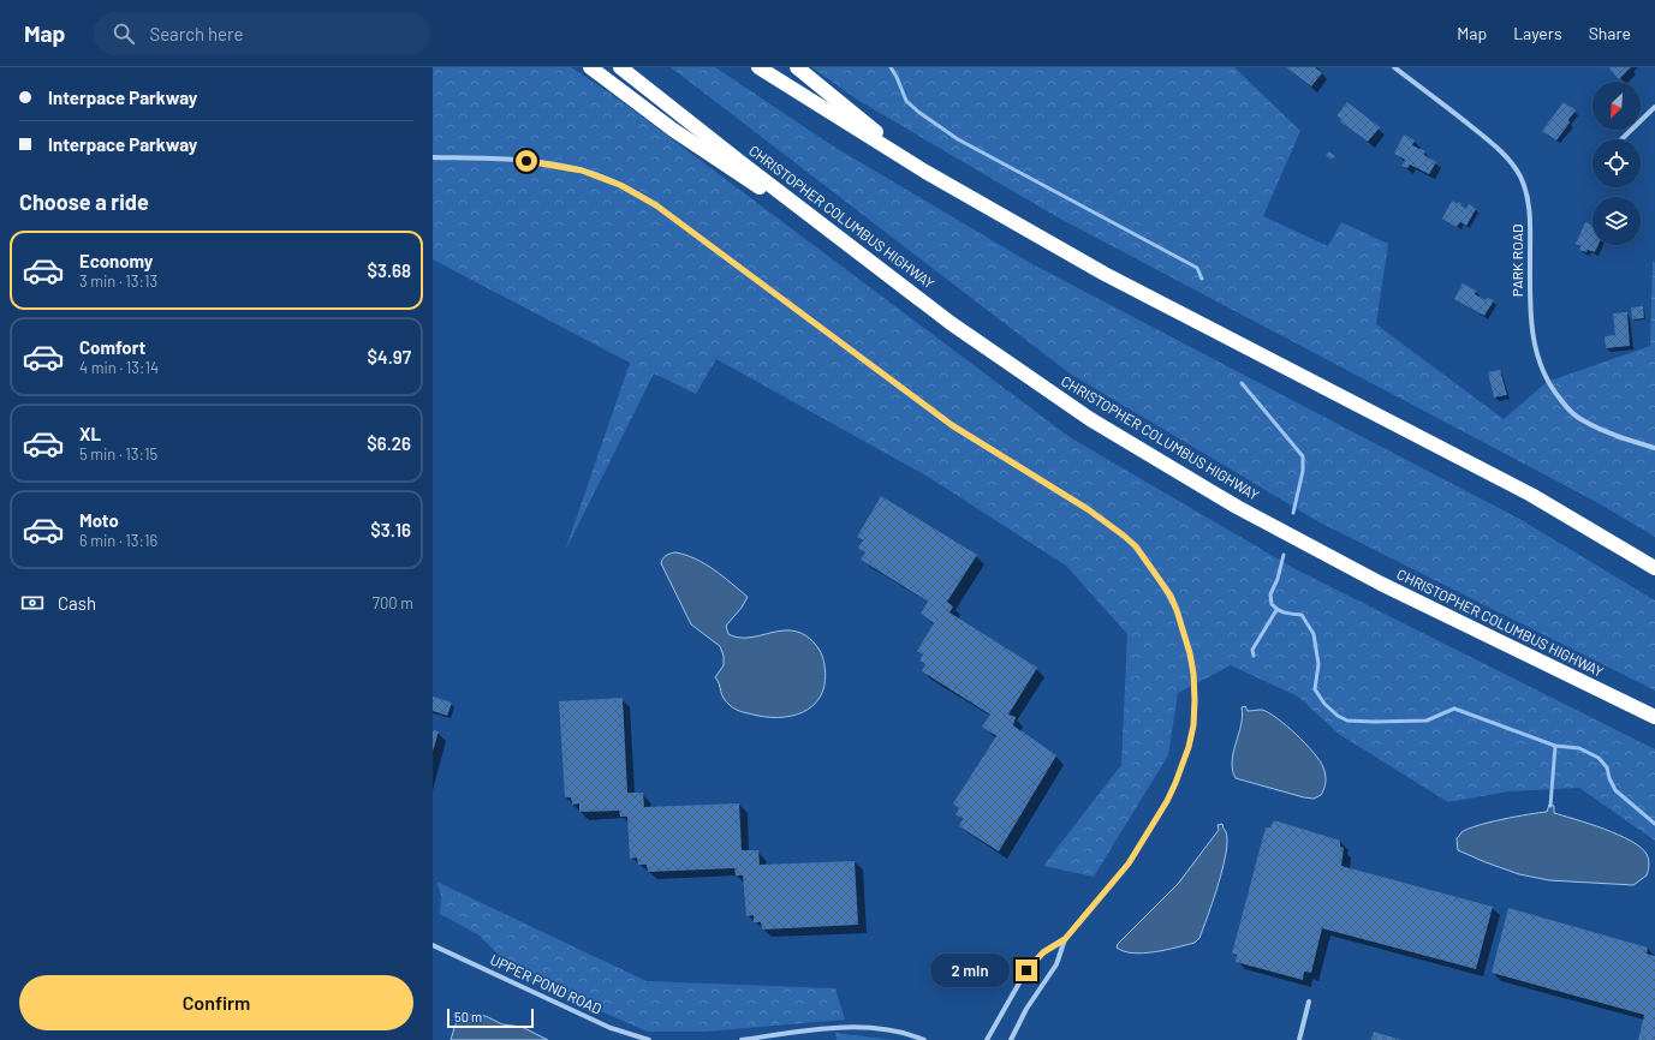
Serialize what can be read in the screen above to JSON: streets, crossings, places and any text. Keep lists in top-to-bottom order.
{
  "streets": {
    "highway": ["CHRISTOPHER COLUMBUS HIGHWAY"],
    "street": ["PARK ROAD", "UPPER POND ROAD"]
  },
  "scale_bar": "50 m",
  "north": "bottom left",
  "page": {
    "header": "Map",
    "search": "Search here",
    "nav": ["Map", "Layers", "Share"],
    "banner": ["Interpace Parkway", "Interpace Parkway"],
    "heading": "Choose a ride",
    "list": [
      {
        "name": "Economy",
        "note": "3 min · 13:13",
        "value": "$3.68"
      },
      {
        "name": "Comfort",
        "note": "4 min · 13:14",
        "value": "$4.97"
      },
      {
        "name": "XL",
        "note": "5 min · 13:15",
        "value": "$6.26"
      },
      {
        "name": "Moto",
        "note": "6 min · 13:16",
        "value": "$3.16"
      }
    ],
    "pay": ["Cash", "700 m"],
    "bubble": "2 min",
    "buttons": "Confirm",
    "scale": "50 m"
  }
}
